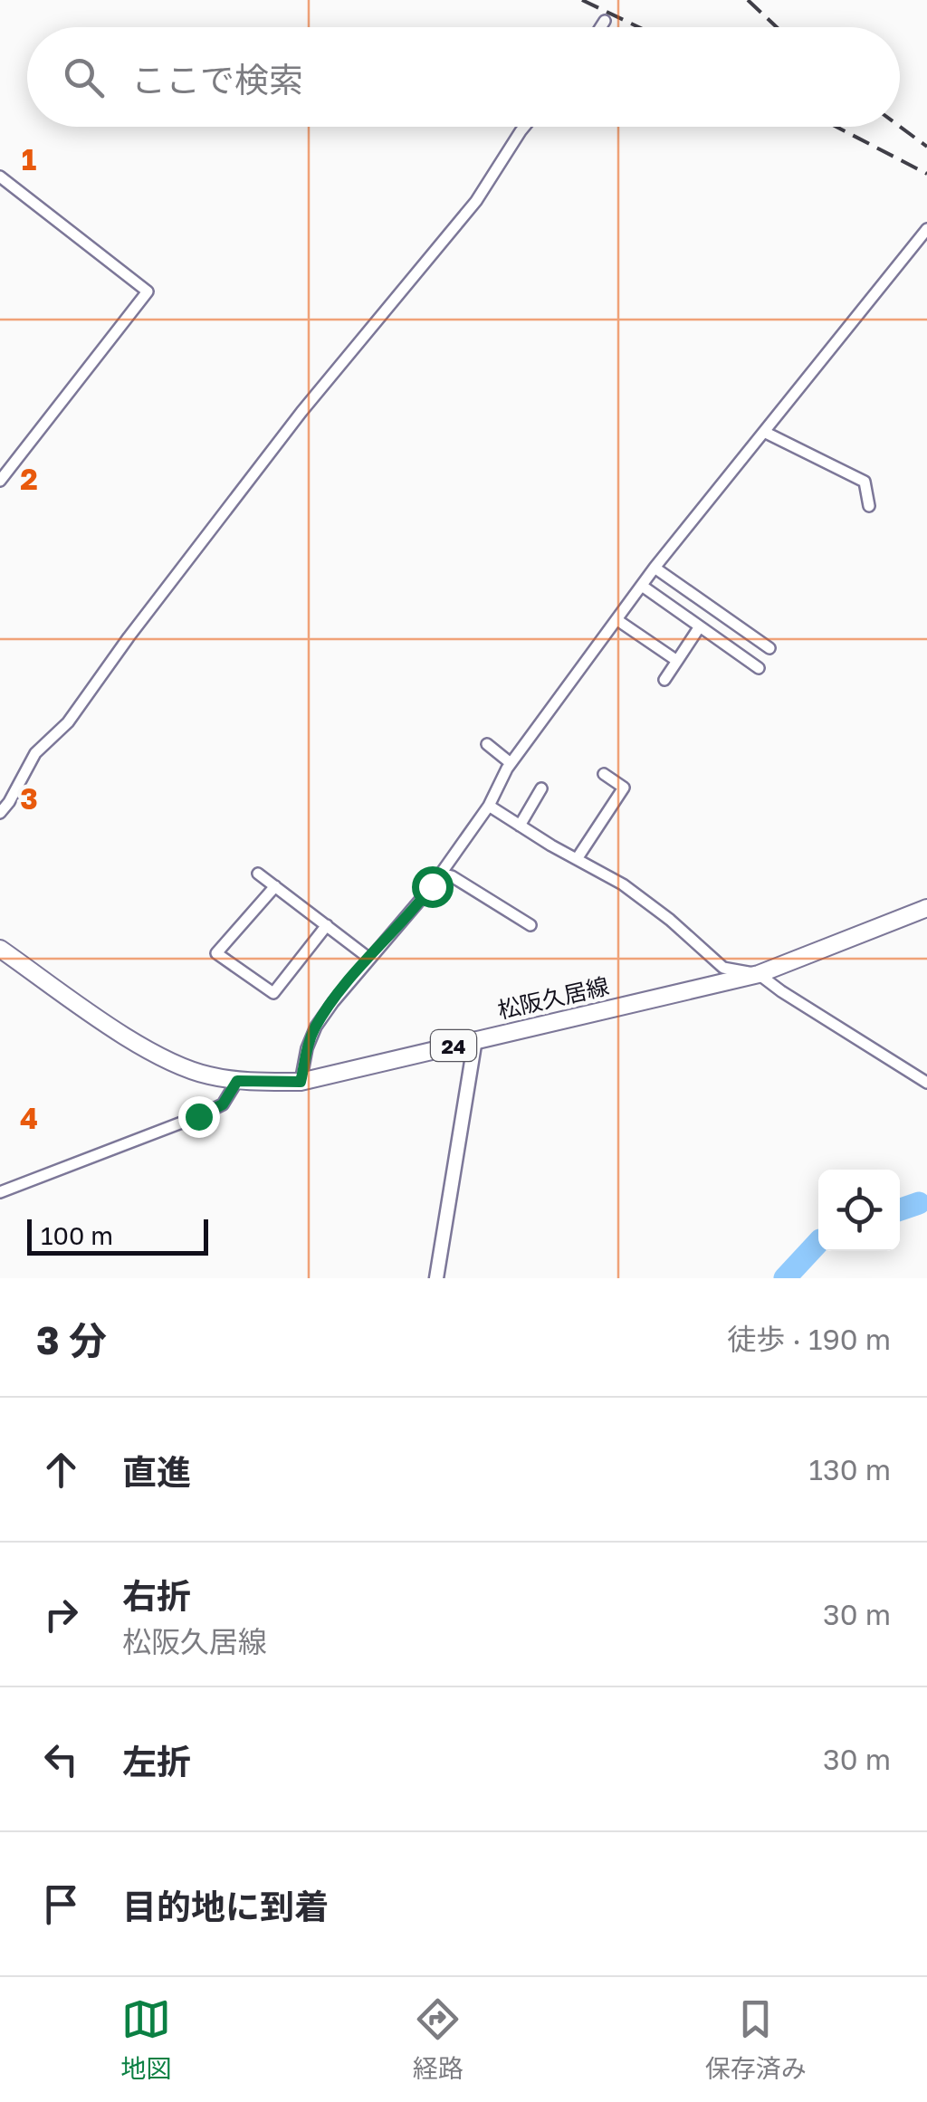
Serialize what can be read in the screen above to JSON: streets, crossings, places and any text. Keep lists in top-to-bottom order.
{
  "streets": {
    "main road": ["松阪久居線", "24"]
  },
  "scale_bar": "100 m",
  "page": {
    "search": "ここで検索",
    "scale": "100 m",
    "heading": ["3 分", "徒歩 · 190 m"],
    "list": [
      ["直進", "130 m"],
      ["右折", "松阪久居線", "30 m"],
      ["左折", "30 m"],
      "目的地に到着"
    ],
    "nav": ["地図", "経路", "保存済み"]
  },
  "grid": {
    "rows": [
      "1",
      "2",
      "3",
      "4"
    ]
  }
}
